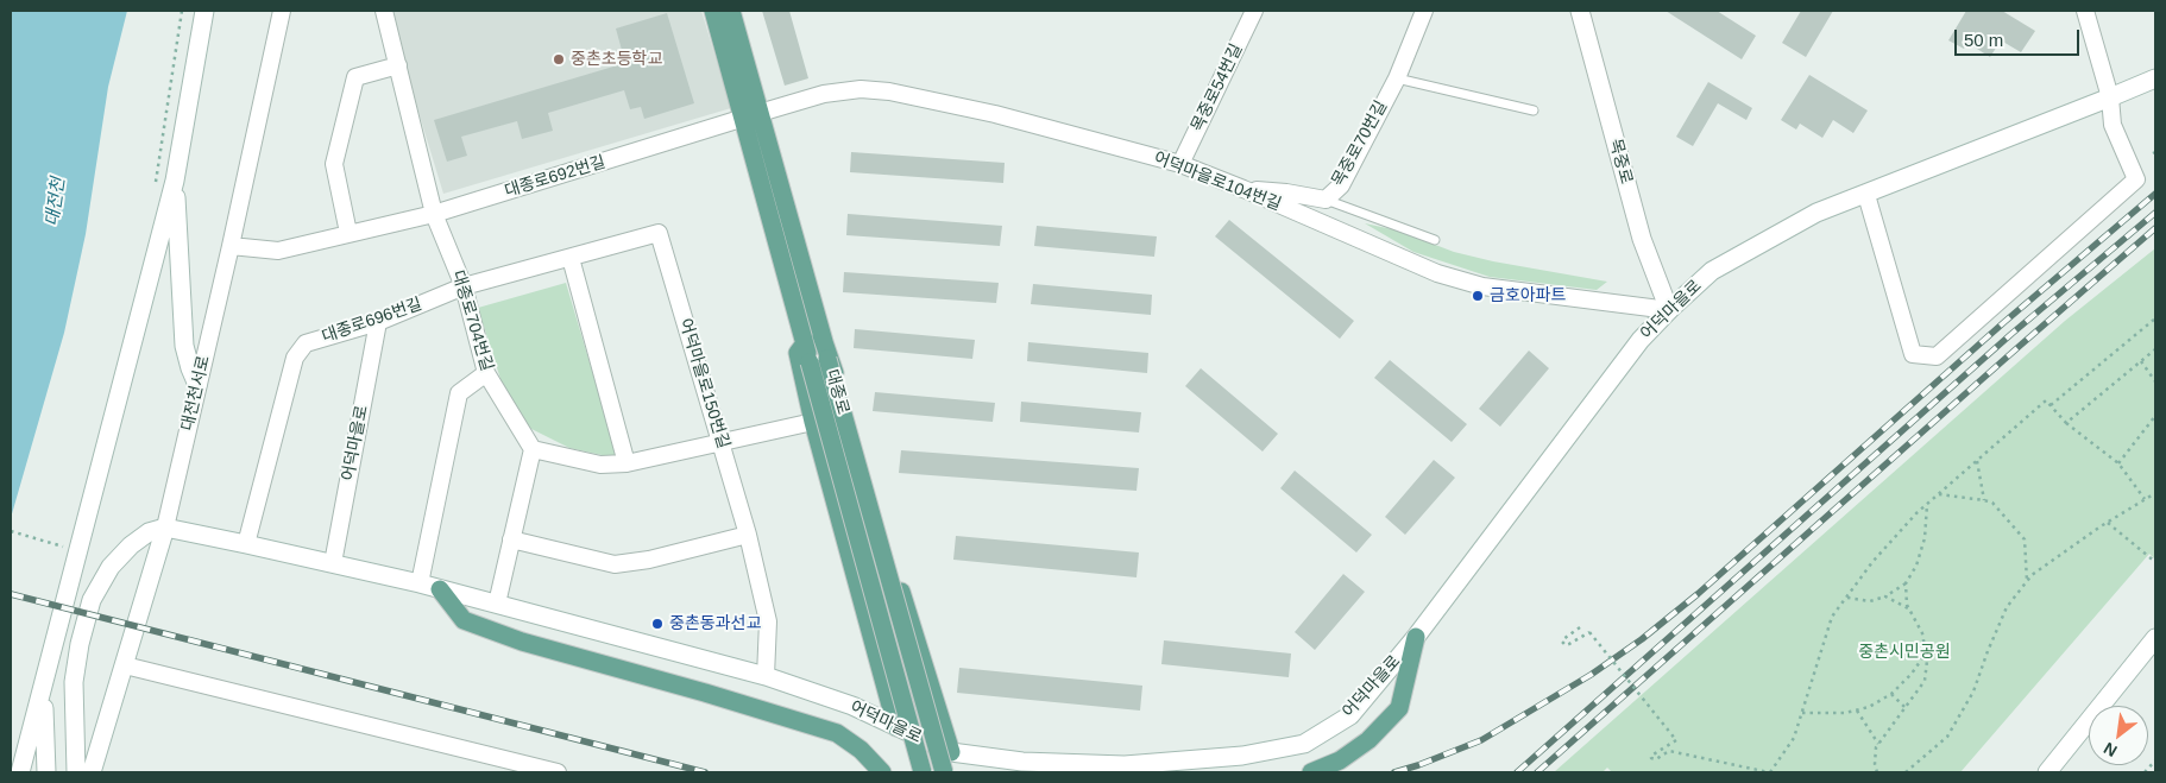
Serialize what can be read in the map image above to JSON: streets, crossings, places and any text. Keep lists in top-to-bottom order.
{
  "streets": {
    "main road": [
      "목중로",
      "어덕마을로",
      "대종로",
      "대전천서로"
    ],
    "street": [
      "목중로54번길",
      "목중로70번길",
      "대종로692번길",
      "어덕마을로104번길",
      "대종로696번길",
      "대종로704번길",
      "어덕마을로150번길"
    ]
  },
  "crossings": [
    ["목중로54번길", "어덕마을로104번길"],
    ["목중로70번길", "어덕마을로104번길"],
    ["목중로", "어덕마을로104번길"],
    ["목중로", "어덕마을로"],
    ["대종로692번길", "어덕마을로104번길"],
    ["대종로692번길", "대종로704번길"],
    ["대종로692번길", "대종로"],
    ["대종로692번길", "대전천서로"],
    ["어덕마을로104번길", "어덕마을로"],
    ["어덕마을로104번길", "대종로"],
    ["어덕마을로", "대종로696번길"],
    ["어덕마을로", "어덕마을로150번길"],
    ["어덕마을로", "대전천서로"],
    ["대종로696번길", "대종로704번길"],
    ["대종로696번길", "어덕마을로150번길"]
  ],
  "water": ["대전천"],
  "parks": ["중촌시민공원"],
  "places": ["중촌초등학교", "금호아파트", "중촌동과선교"],
  "scale_bar": "50 m",
  "north": "bottom left"
}
